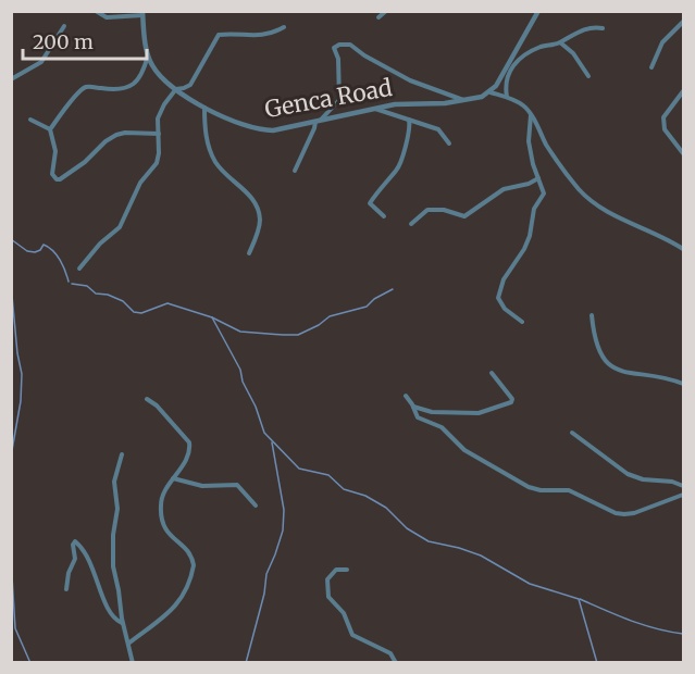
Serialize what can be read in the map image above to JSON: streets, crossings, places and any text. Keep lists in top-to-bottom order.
{
  "streets": {
    "street": ["Genca Road"]
  },
  "scale_bar": "200 m"
}
